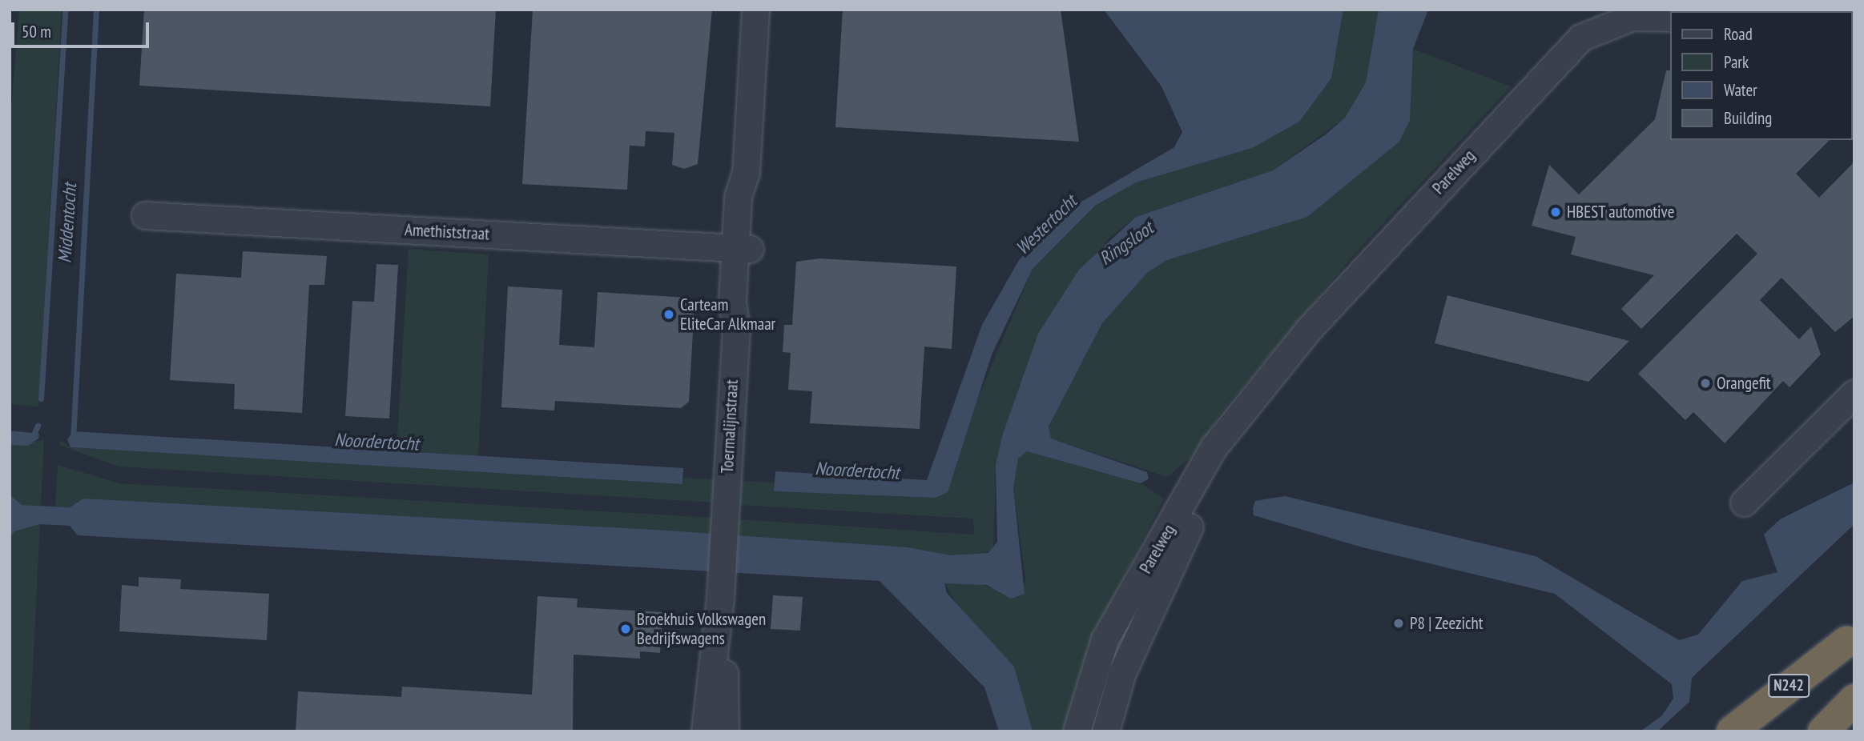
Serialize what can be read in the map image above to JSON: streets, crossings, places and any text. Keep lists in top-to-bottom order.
{
  "streets": {
    "highway": ["N242"],
    "street": ["Parelweg", "Amethiststraat", "Toermalijnstraat"]
  },
  "crossings": [
    ["Amethiststraat", "Toermalijnstraat"]
  ],
  "water": [
    "Middentocht",
    "Westertocht",
    "Ringsloot",
    "Noordertocht"
  ],
  "places": [
    "HBEST automotive",
    "Carteam EliteCar Alkmaar",
    "Orangefit",
    "P8 | Zeezicht",
    "Broekhuis Volkswagen Bedrijfswagens"
  ],
  "legend": [
    "Road",
    "Park",
    "Water",
    "Building"
  ],
  "scale_bar": "50 m"
}
